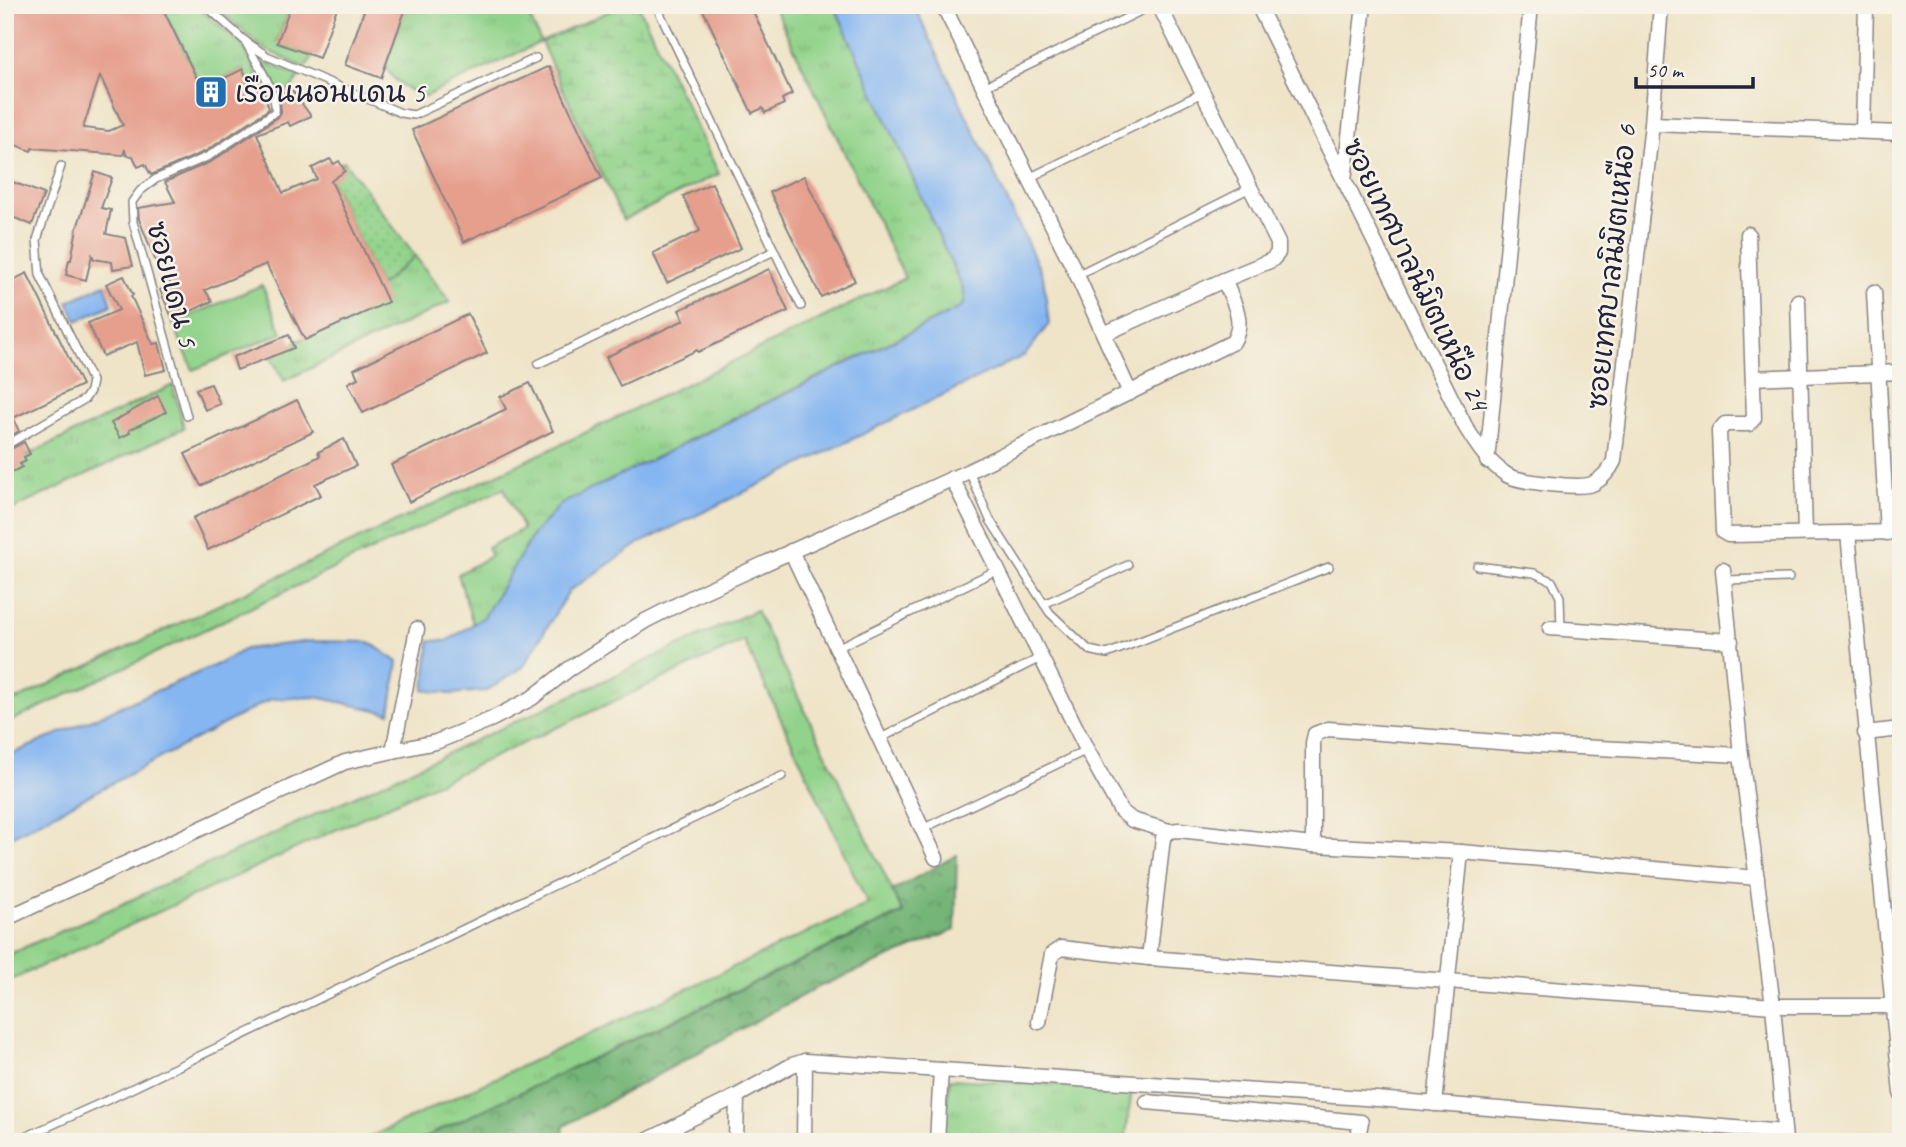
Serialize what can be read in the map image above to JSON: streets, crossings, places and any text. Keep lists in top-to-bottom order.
{
  "streets": {
    "street": ["ซอยเทศบาลนิมิตเหนือ 6", "ซอยเทศบาลนิมิตเหนือ 24"],
    "lane": ["ซอยแดน 5"]
  },
  "crossings": [
    ["ซอยเทศบาลนิมิตเหนือ 6", "ซอยเทศบาลนิมิตเหนือ 24"]
  ],
  "places": {
    "building": ["เรือนนอนแดน 5"]
  },
  "scale_bar": "50 m"
}
